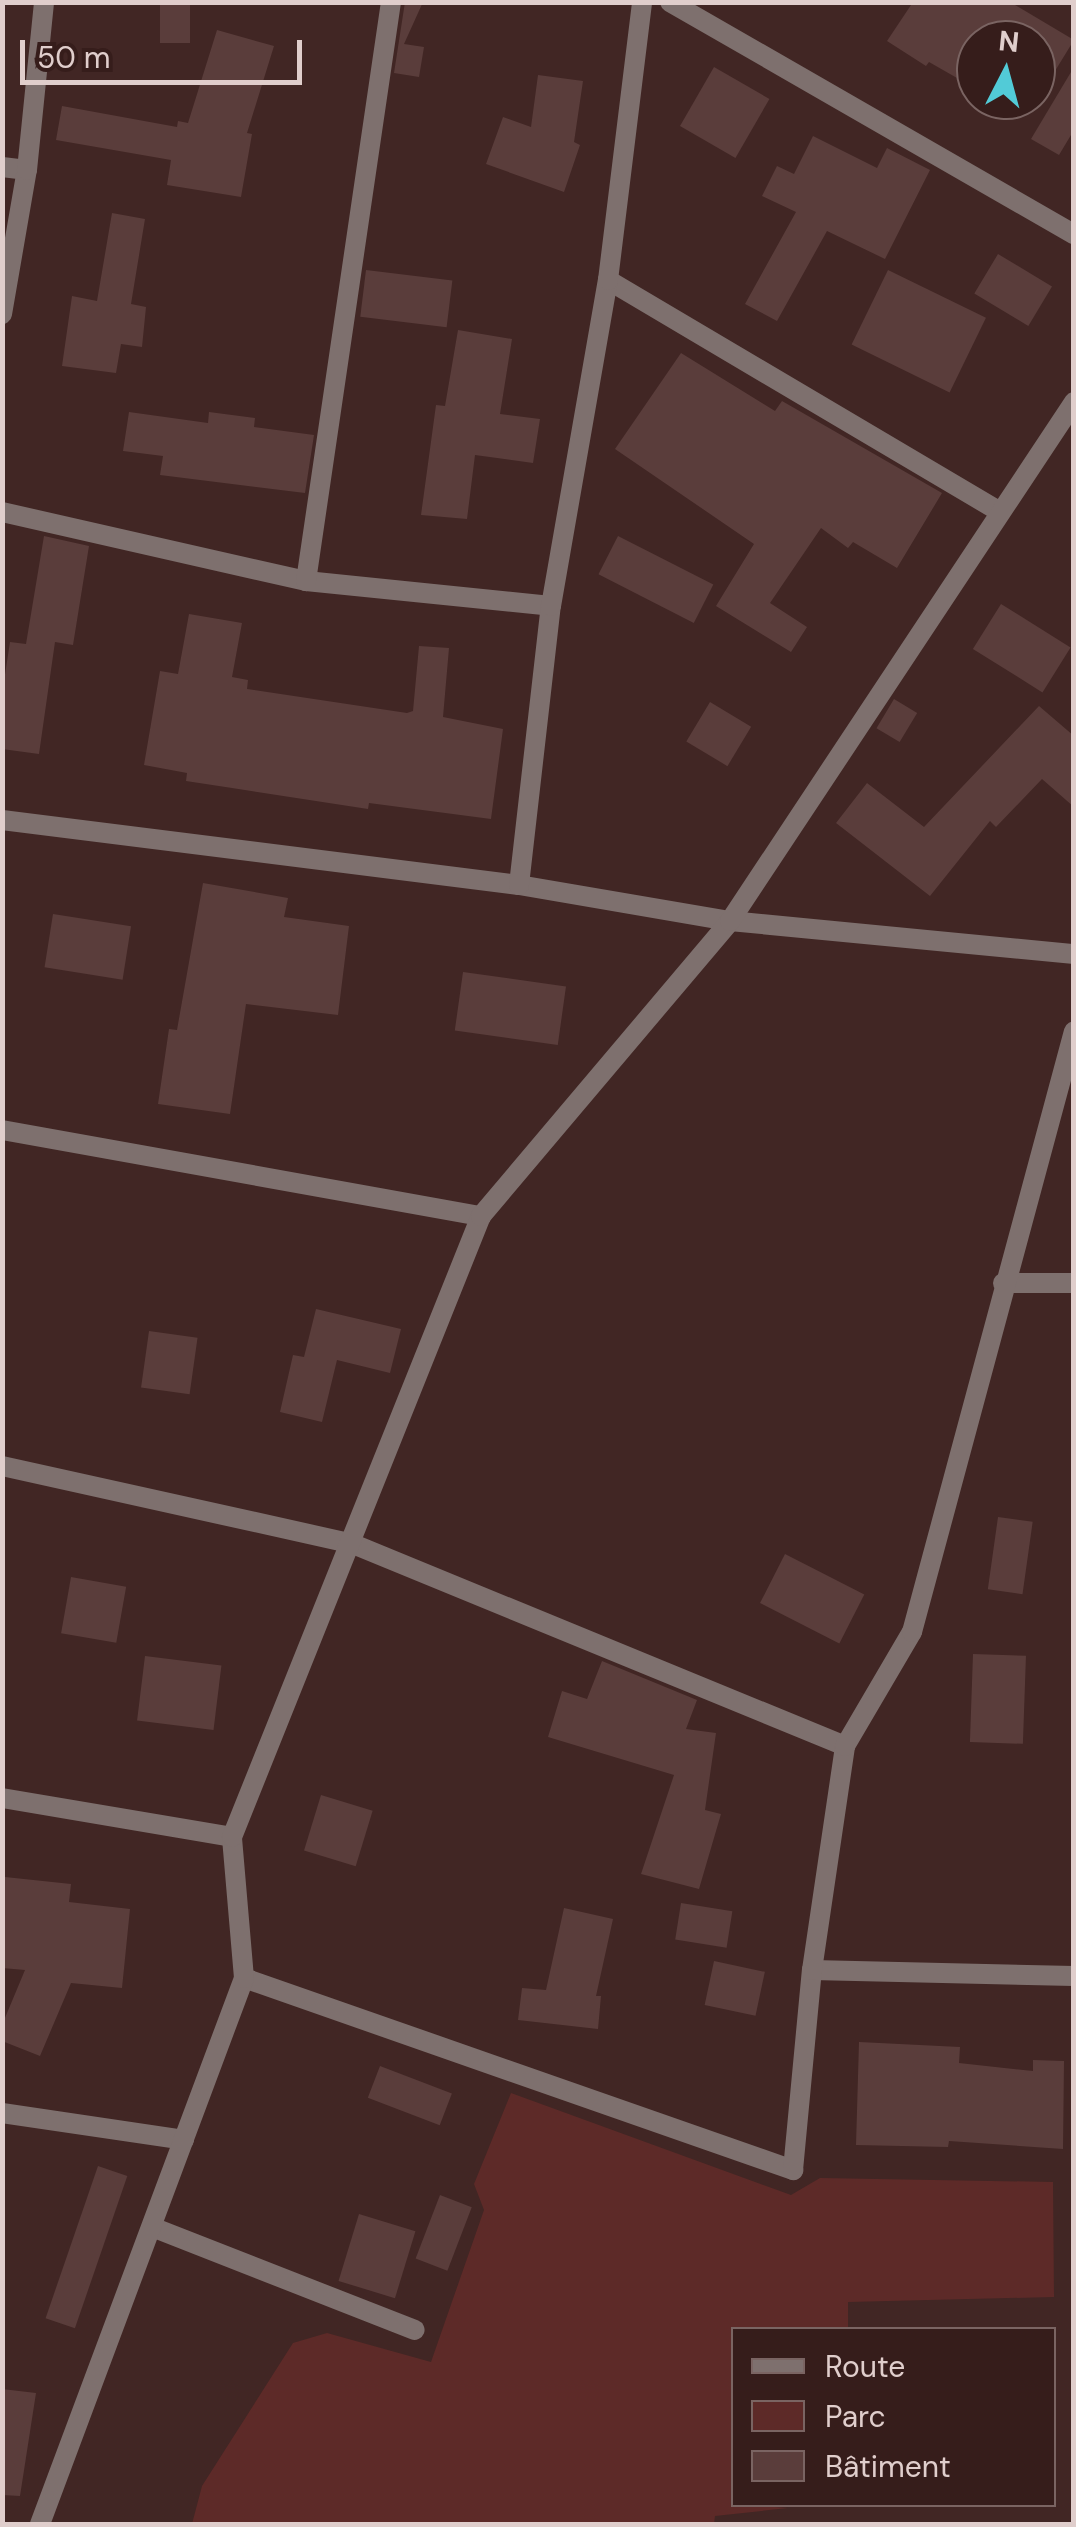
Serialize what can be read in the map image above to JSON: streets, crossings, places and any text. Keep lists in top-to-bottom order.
{
  "legend": ["Route", "Parc", "Bâtiment"],
  "scale_bar": "50 m",
  "north": "top"
}
